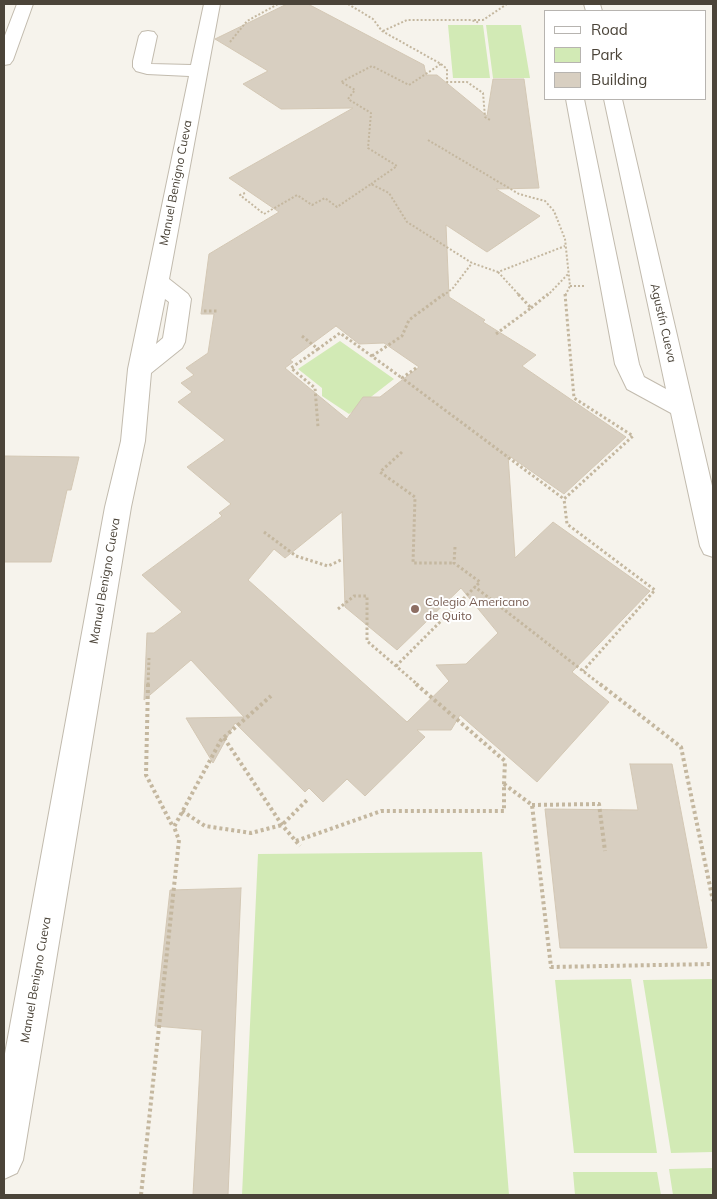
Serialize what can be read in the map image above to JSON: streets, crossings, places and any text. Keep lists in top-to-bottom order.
{
  "streets": {
    "street": ["Manuel Benigno Cueva", "Agustín Cueva"]
  },
  "places": ["Colegio Americano de Quito"],
  "legend": ["Road", "Park", "Building"]
}
